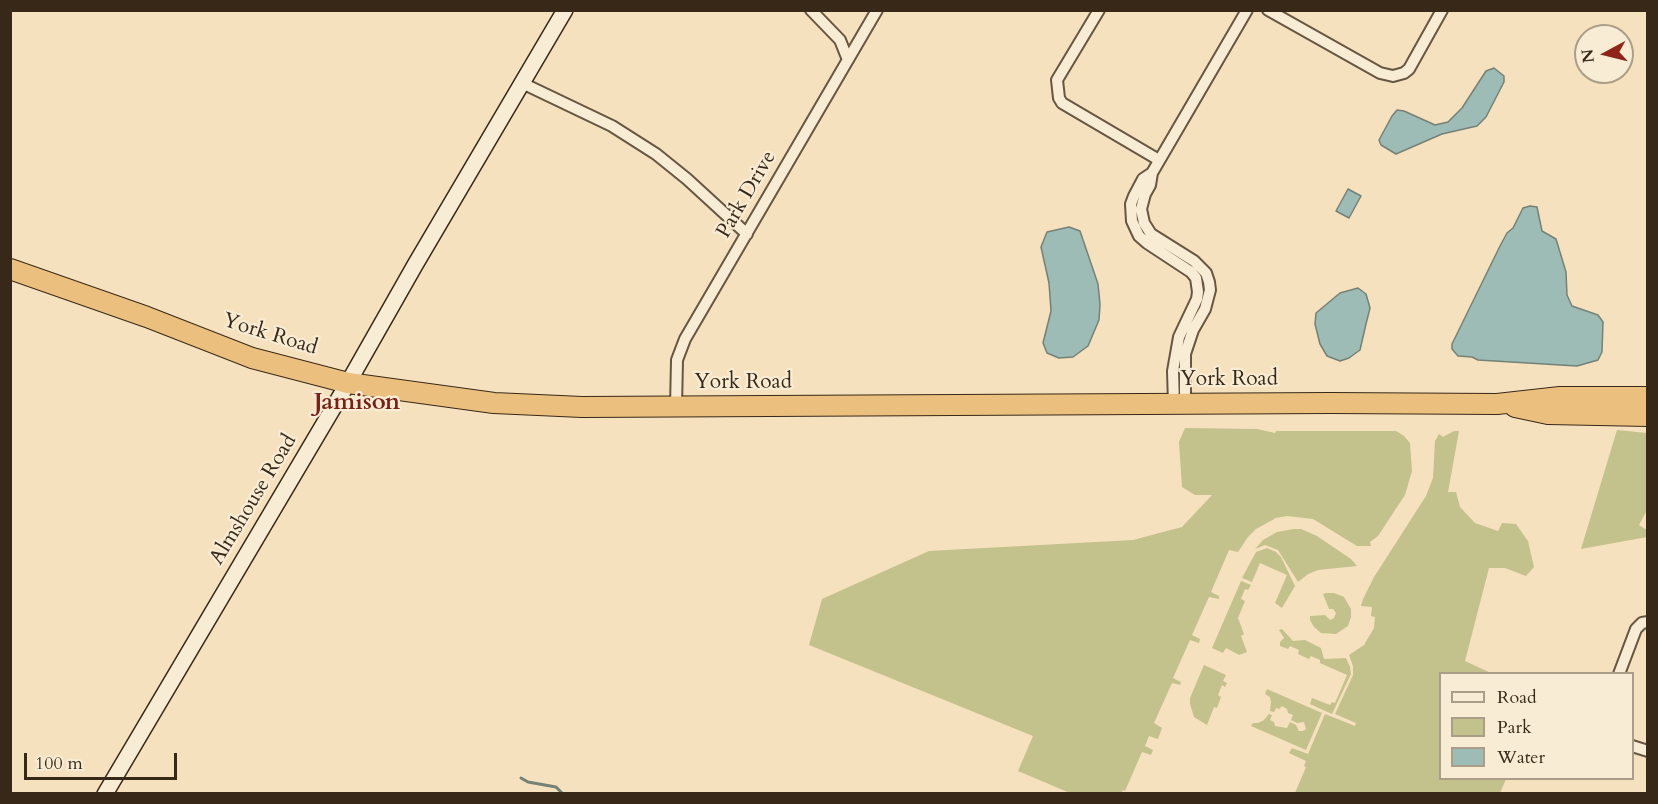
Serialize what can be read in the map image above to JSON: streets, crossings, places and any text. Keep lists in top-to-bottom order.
{
  "streets": {
    "highway": ["York Road"],
    "main road": ["Almshouse Road"],
    "street": ["Park Drive"]
  },
  "crossings": [
    ["Park Drive", "York Road"],
    ["York Road", "Almshouse Road"]
  ],
  "districts": ["Jamison"],
  "legend": ["Road", "Park", "Water"],
  "scale_bar": "100 m",
  "north": "left"
}
